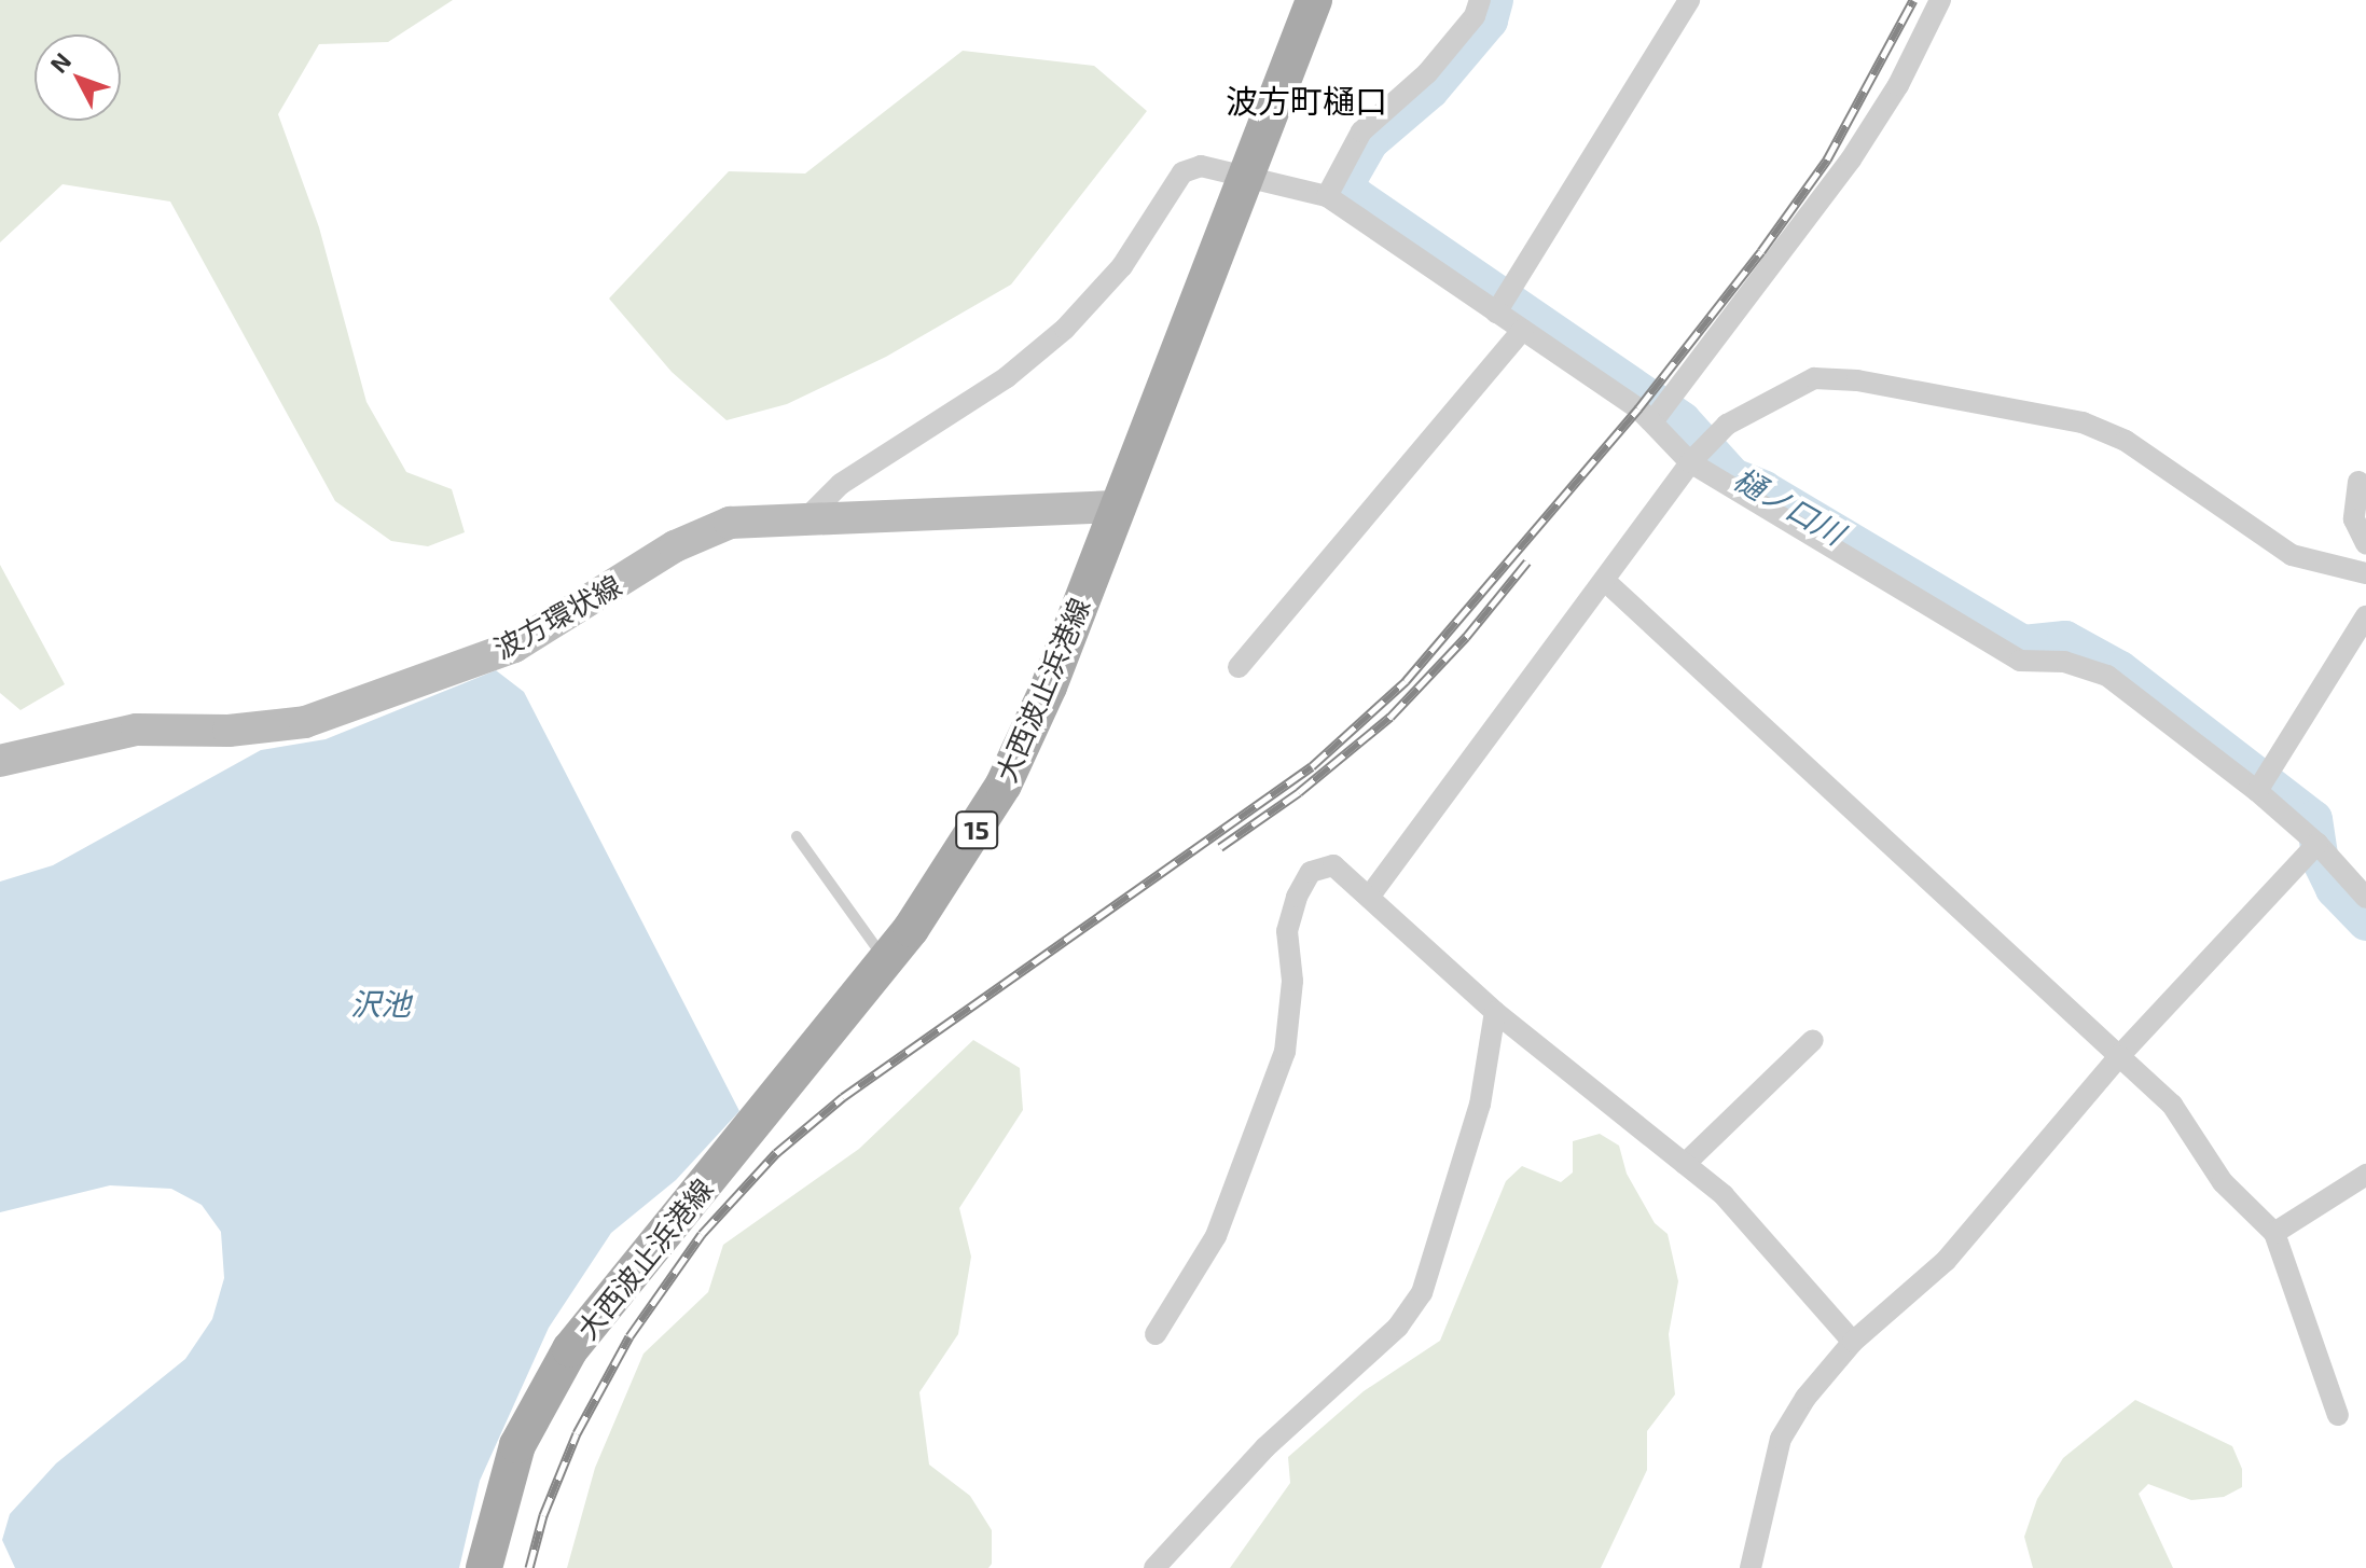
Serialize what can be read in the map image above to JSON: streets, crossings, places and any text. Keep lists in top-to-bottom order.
{
  "streets": {
    "main road": ["波方環状線", "大西波止浜港線", "15"]
  },
  "crossings": [
    ["波方環状線", "大西波止浜港線"]
  ],
  "districts": ["波方町樋口"],
  "water": ["樋ノ口川", "沢池"],
  "north": "top left"
}
